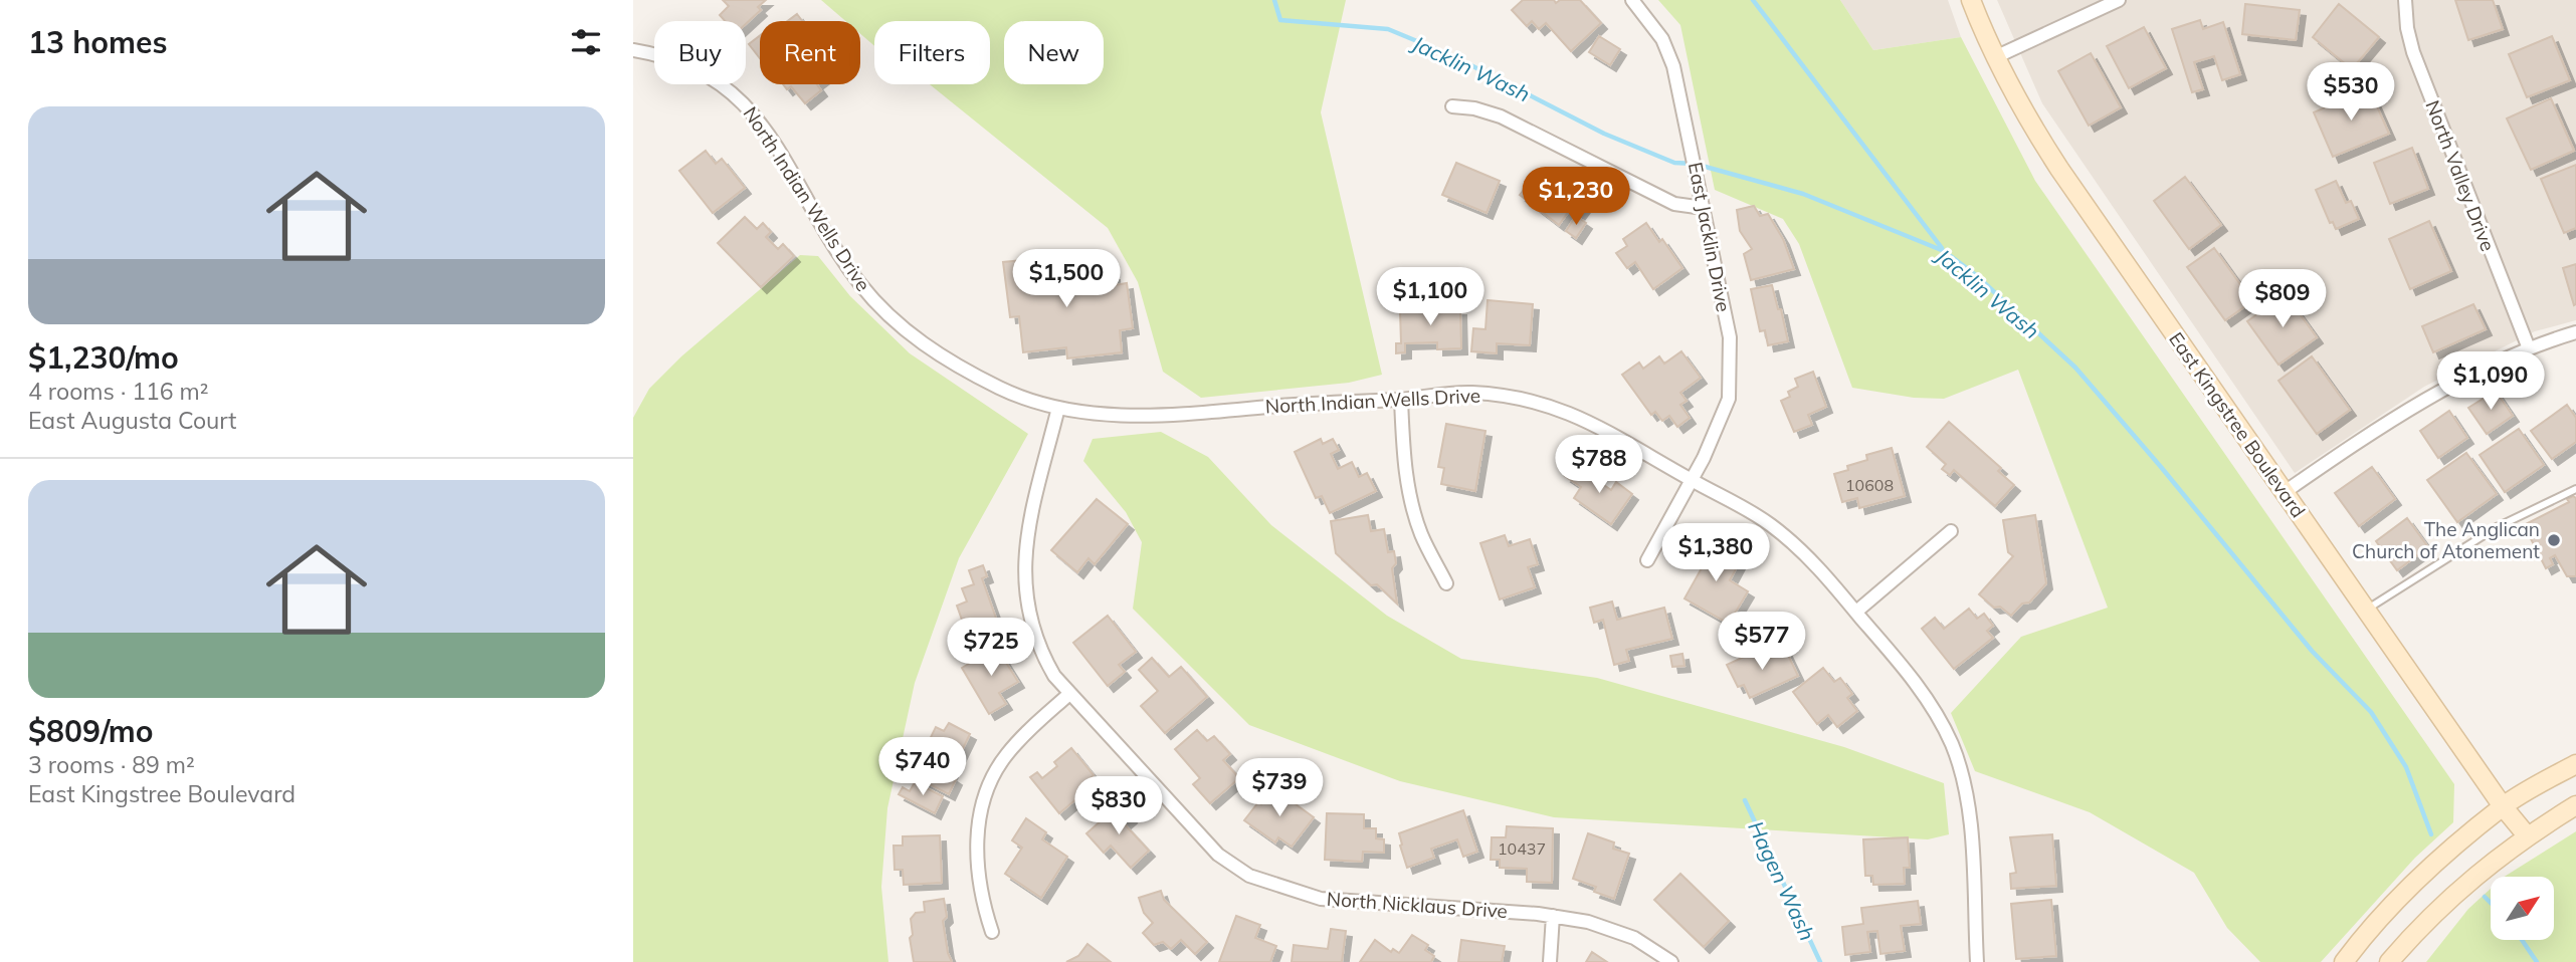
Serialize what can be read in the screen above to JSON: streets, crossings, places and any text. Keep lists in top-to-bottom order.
{
  "streets": {
    "street": [
      "North Valley Drive",
      "North Indian Wells Drive",
      "East Jacklin Drive",
      "East Kingstree Boulevard",
      "North Nicklaus Drive"
    ]
  },
  "crossings": [
    ["North Indian Wells Drive", "East Jacklin Drive"],
    ["North Indian Wells Drive", "North Nicklaus Drive"]
  ],
  "water": ["Jacklin Wash", "Hagen Wash"],
  "places": ["The Anglican Church of Atonement"],
  "house_numbers": ["10608", "10437"],
  "north": "top right",
  "page": {
    "heading": "13 homes",
    "chip": [
      "Buy",
      "Rent",
      "Filters",
      "New"
    ],
    "price": [
      "$530",
      "$1,230",
      "$1,500",
      "$1,100",
      "$809",
      "$1,090",
      "$788",
      "$1,380",
      "$577",
      "$725",
      "$740",
      "$739",
      "$830"
    ],
    "list": [
      {
        "name": "$1,230/mo",
        "note": "4 rooms · 116 m² · East Augusta Court"
      },
      {
        "name": "$809/mo",
        "note": "3 rooms · 89 m² · East Kingstree Boulevard"
      }
    ]
  }
}
